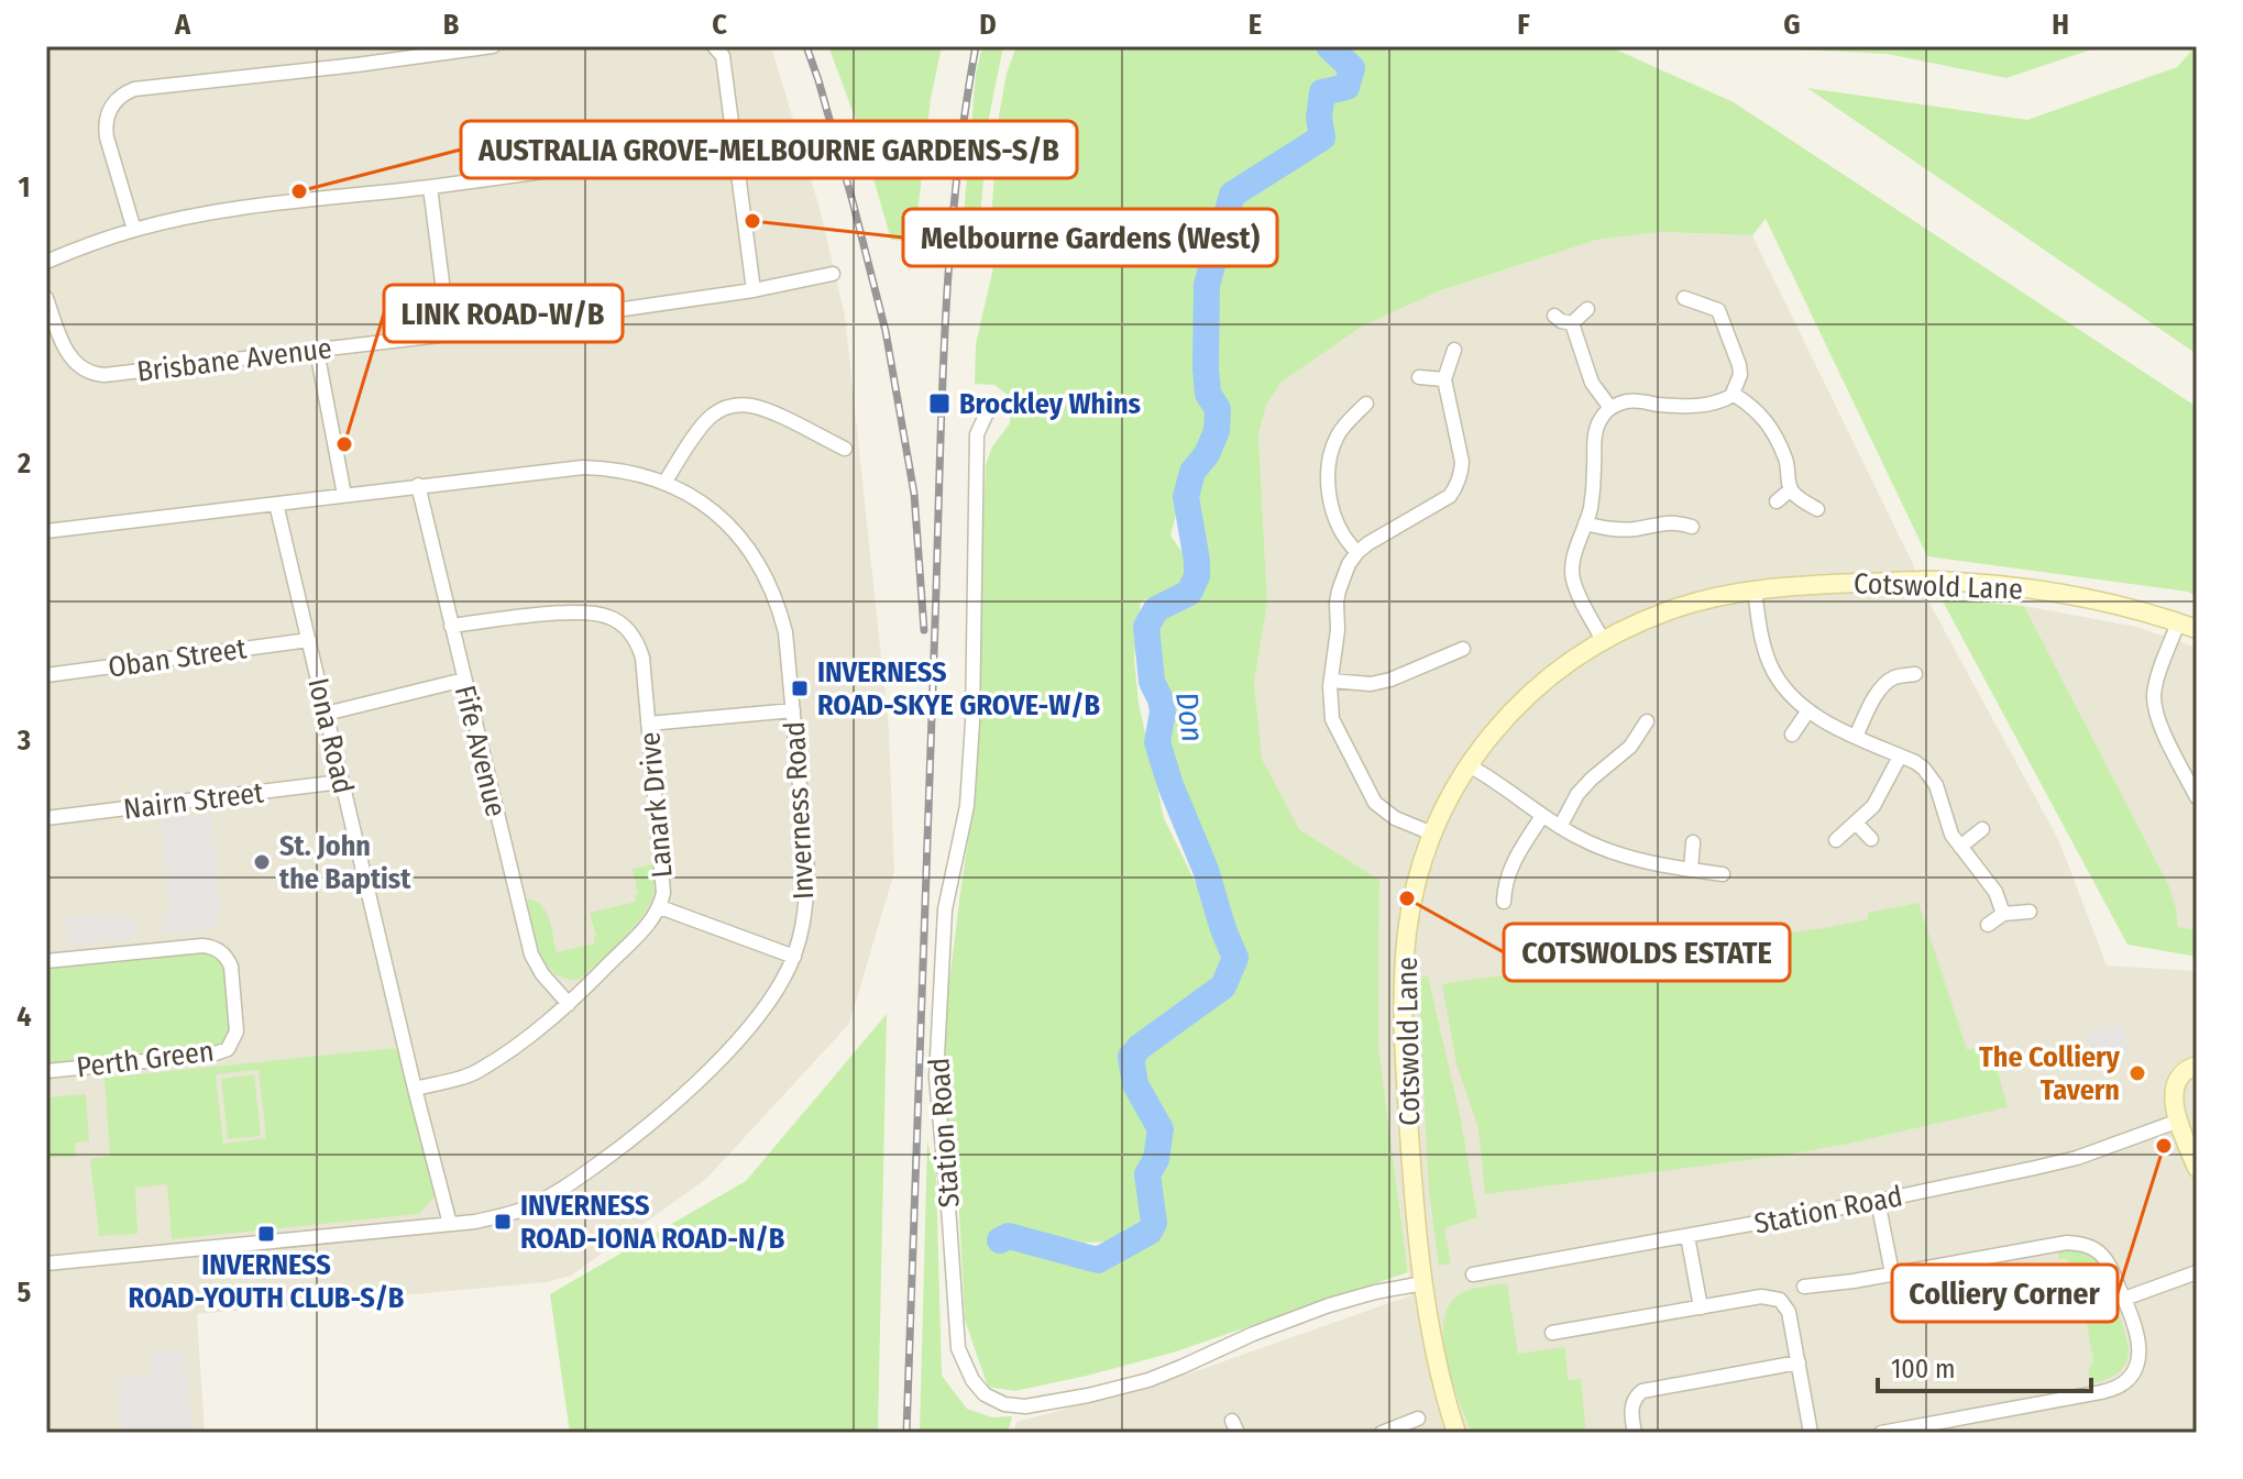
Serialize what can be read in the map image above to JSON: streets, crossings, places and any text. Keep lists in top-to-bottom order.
{
  "streets": {
    "street": [
      "Brisbane Avenue",
      "Cotswold Lane",
      "Oban Street",
      "Iona Road",
      "Fife Avenue",
      "Nairn Street",
      "Lanark Drive",
      "Inverness Road",
      "Perth Green",
      "Station Road"
    ]
  },
  "crossings": [
    ["Cotswold Lane", "Station Road"],
    ["Oban Street", "Iona Road"],
    ["Iona Road", "Nairn Street"],
    ["Iona Road", "Lanark Drive"],
    ["Iona Road", "Inverness Road"],
    ["Fife Avenue", "Lanark Drive"],
    ["Fife Avenue", "Inverness Road"]
  ],
  "water": ["Don"],
  "places": {
    "other": [
      "AUSTRALIA GROVE-MELBOURNE GARDENS-S/B",
      "Melbourne Gardens (West)",
      "LINK ROAD-W/B",
      "St. John the Baptist",
      "COTSWOLDS ESTATE",
      "The Colliery Tavern",
      "Colliery Corner"
    ],
    "transit": [
      "Brockley Whins",
      "INVERNESS ROAD-SKYE GROVE-W/B",
      "INVERNESS ROAD-IONA ROAD-N/B",
      "INVERNESS ROAD-YOUTH CLUB-S/B"
    ]
  },
  "scale_bar": "100 m",
  "grid": {
    "columns": [
      "A",
      "B",
      "C",
      "D",
      "E",
      "F",
      "G",
      "H"
    ],
    "rows": [
      "1",
      "2",
      "3",
      "4",
      "5"
    ]
  }
}
